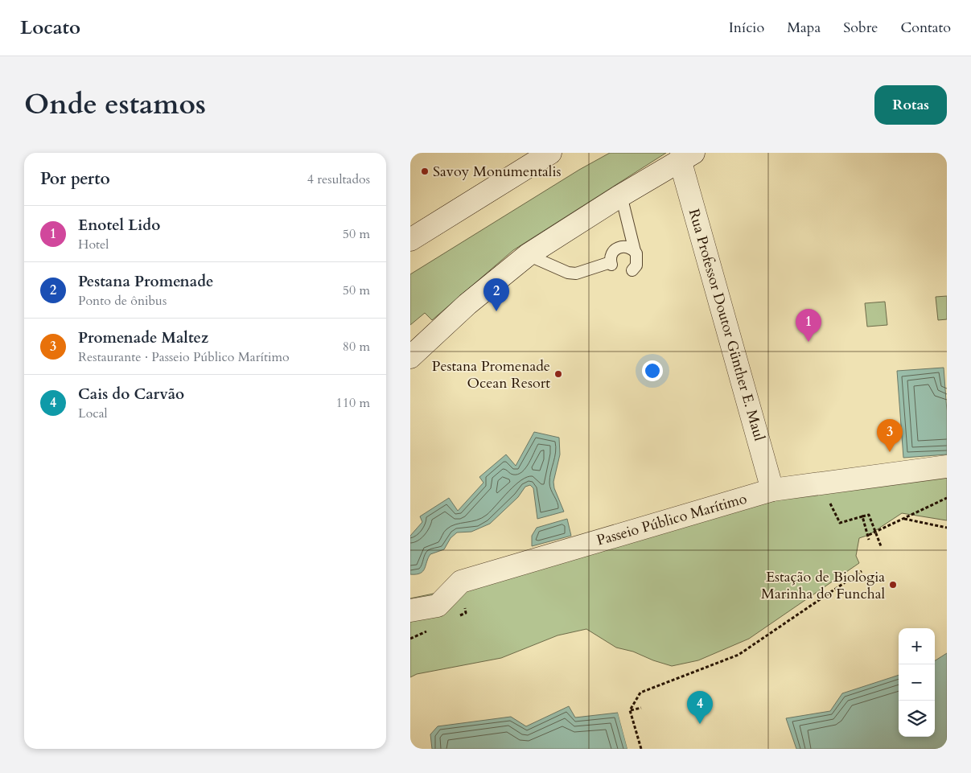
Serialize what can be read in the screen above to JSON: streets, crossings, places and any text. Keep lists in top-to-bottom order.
{
  "streets": {
    "street": ["Rua Professor Doutor Günther E. Maul", "Passeio Público Marítimo"]
  },
  "crossings": [
    ["Rua Professor Doutor Günther E. Maul", "Passeio Público Marítimo"]
  ],
  "places": ["Savoy Monumentalis", "Pestana Promenade Ocean Resort", "Estação de Biologia Marinha do Funchal"],
  "page": {
    "header": "Locato",
    "nav": [
      "Início",
      "Mapa",
      "Sobre",
      "Contato"
    ],
    "title": "Onde estamos",
    "buttons": "Rotas",
    "heading": ["Por perto", "4 resultados"],
    "list": [
      {
        "mark": "1",
        "name": "Enotel Lido",
        "note": "Hotel",
        "value": "50 m"
      },
      {
        "mark": "2",
        "name": "Pestana Promenade",
        "note": "Ponto de ônibus",
        "value": "50 m"
      },
      {
        "mark": "3",
        "name": "Promenade Maltez",
        "note": "Restaurante · Passeio Público Marítimo",
        "value": "80 m"
      },
      {
        "mark": "4",
        "name": "Cais do Carvão",
        "note": "Local",
        "value": "110 m"
      }
    ],
    "pins": [
      "2",
      "1",
      "3",
      "4"
    ],
    "map_buttons": ["+", "−"]
  }
}
